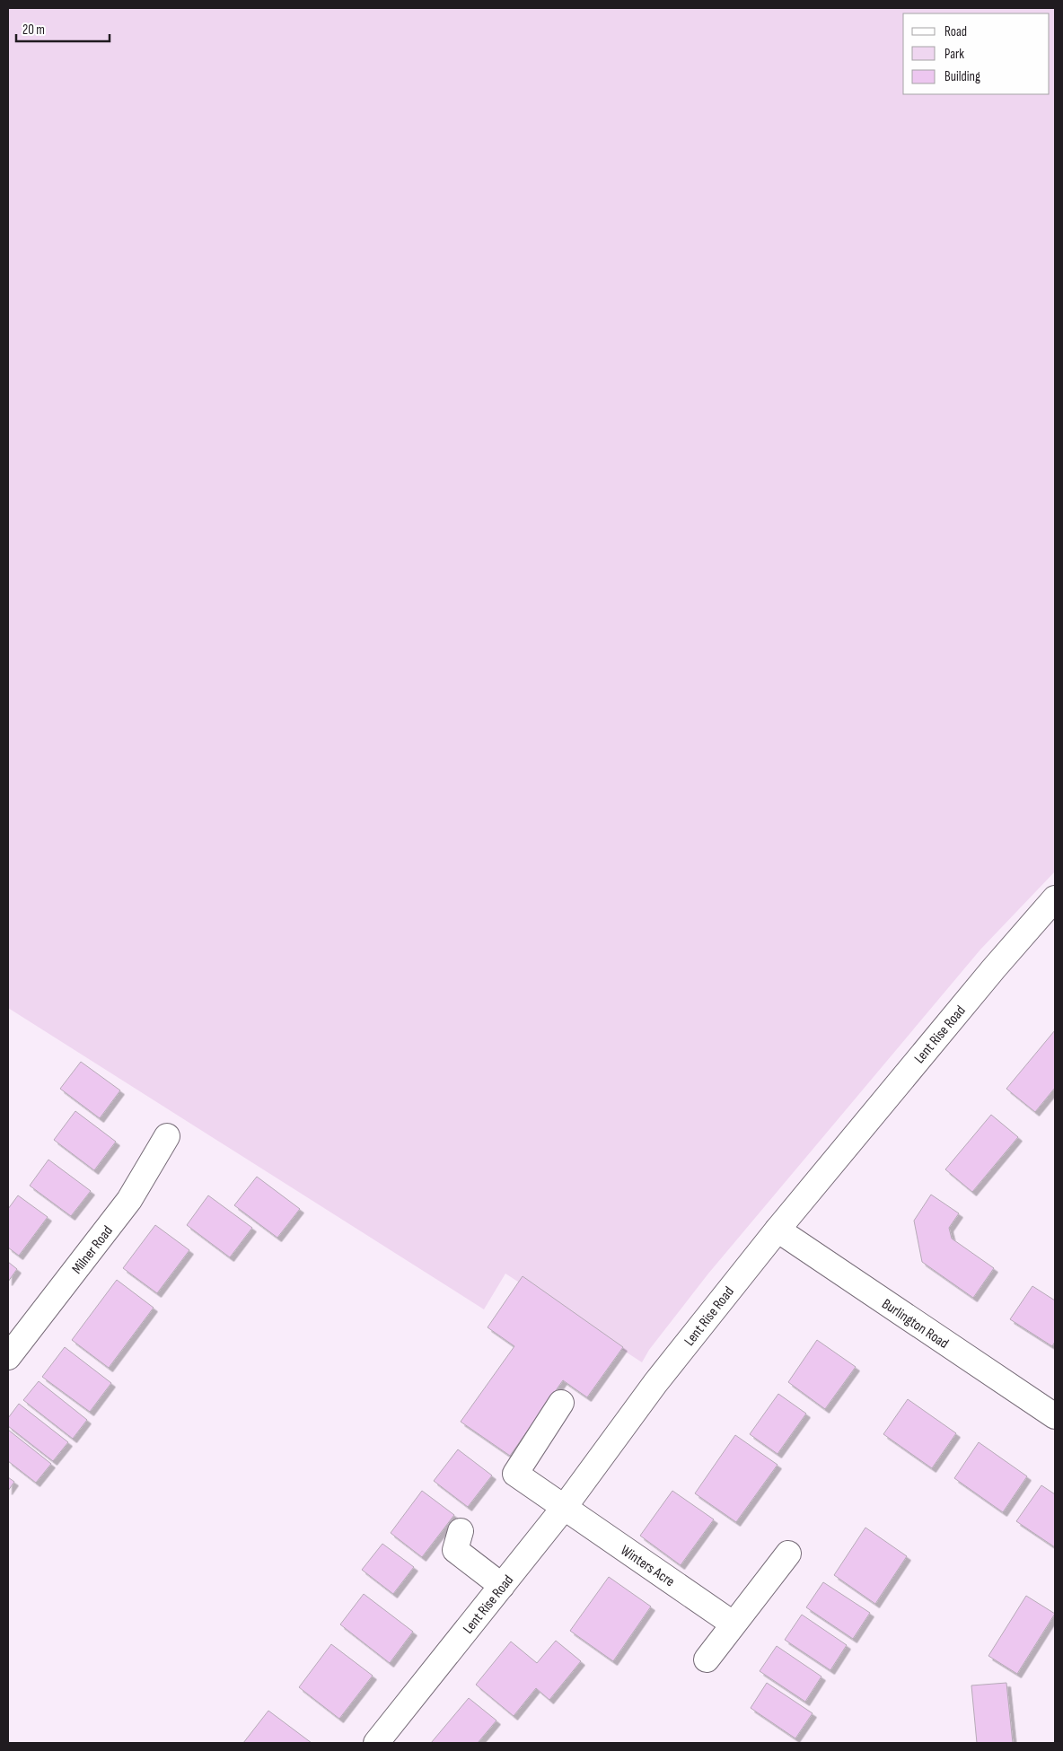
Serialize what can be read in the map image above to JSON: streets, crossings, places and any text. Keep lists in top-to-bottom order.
{
  "streets": {
    "street": [
      "Lent Rise Road",
      "Milner Road",
      "Burlington Road",
      "Winters Acre"
    ]
  },
  "crossings": [
    ["Lent Rise Road", "Burlington Road"],
    ["Lent Rise Road", "Winters Acre"]
  ],
  "legend": ["Road", "Park", "Building"],
  "scale_bar": "20 m"
}
